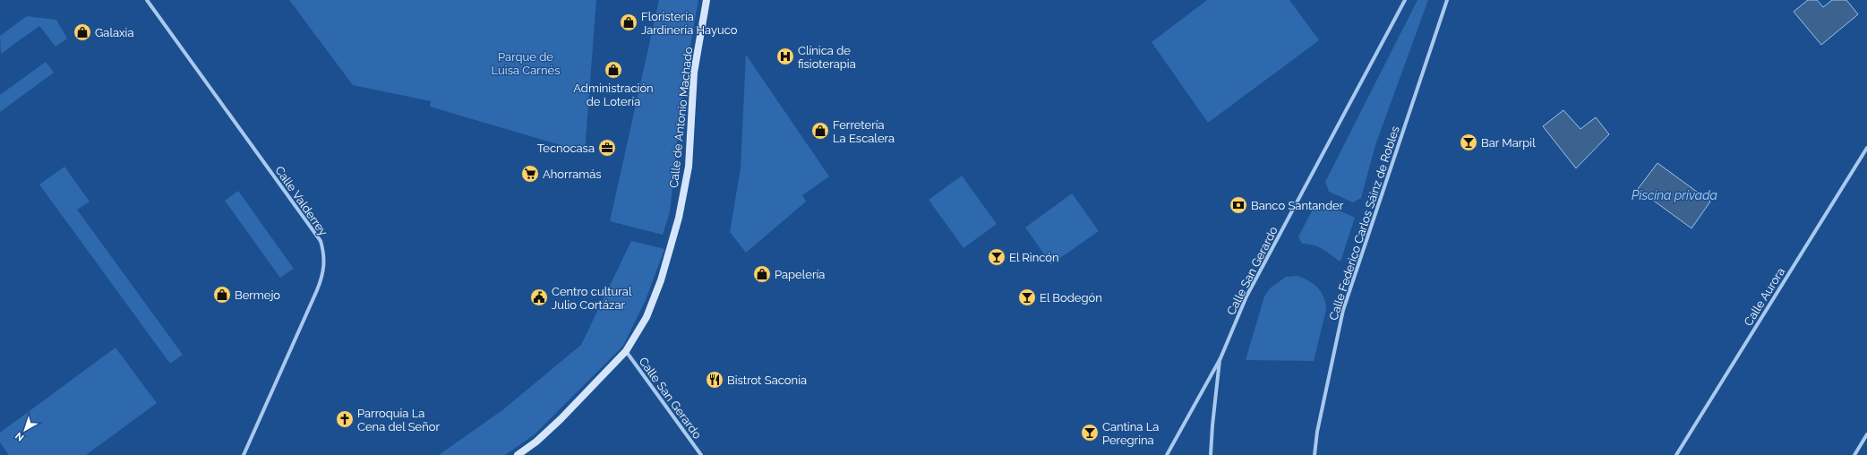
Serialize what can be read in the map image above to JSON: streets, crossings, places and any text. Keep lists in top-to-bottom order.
{
  "streets": {
    "street": [
      "Calle de Antonio Machado",
      "Calle Valderrey",
      "Calle Federico Carlos Sáinz de Robles",
      "Calle San Gerardo",
      "Calle Aurora"
    ]
  },
  "crossings": [
    ["Calle de Antonio Machado", "Calle San Gerardo"]
  ],
  "water": ["Piscina privada"],
  "parks": ["Parque de Luisa Carnés"],
  "places": {
    "shop": [
      "Floristería Jardinería Hayuco",
      "Galaxia",
      "Administración de Lotería",
      "Ferretería La Escalera",
      "Papelería",
      "Bermejo"
    ],
    "hospital": ["Clínica de fisioterapia"],
    "bar": [
      "Bar Marpil",
      "El Rincón",
      "El Bodegón",
      "Cantina La Peregrina"
    ],
    "office": ["Tecnocasa"],
    "supermarket": ["Ahorramás"],
    "bank": ["Banco Santander"],
    "public building": ["Centro cultural Julio Cortázar"],
    "restaurant": ["Bistrot Saconia"],
    "church": ["Parroquia La Cena del Señor"]
  },
  "north": "bottom left"
}
